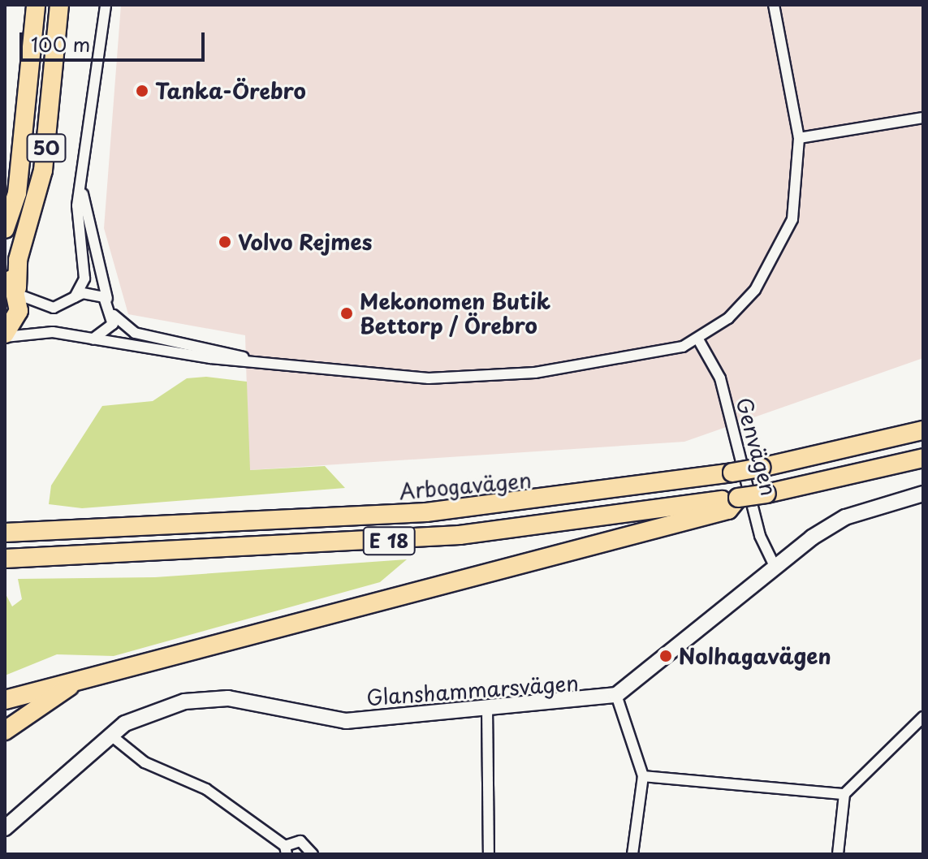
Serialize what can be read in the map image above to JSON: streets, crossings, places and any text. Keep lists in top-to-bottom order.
{
  "streets": {
    "highway": ["50", "Arbogavägen", "E 18"],
    "street": ["Genvägen", "Glanshammarsvägen"]
  },
  "crossings": [
    ["Arbogavägen", "E 18"]
  ],
  "places": [
    "Tanka-Örebro",
    "Volvo Rejmes",
    "Mekonomen Butik Bettorp / Örebro",
    "Nolhagavägen"
  ],
  "scale_bar": "100 m"
}
